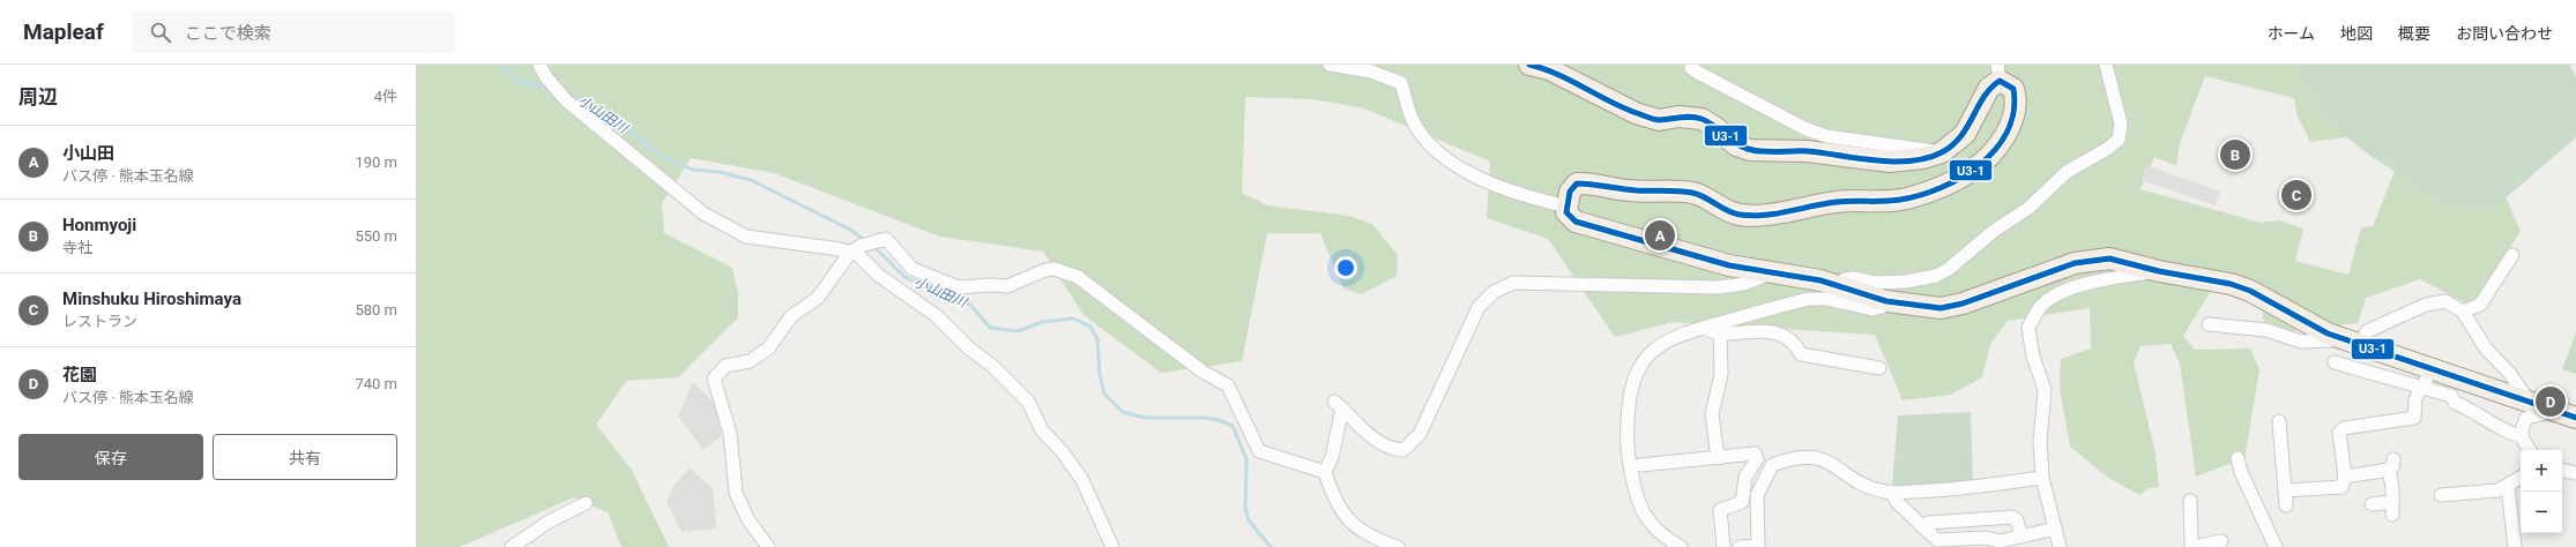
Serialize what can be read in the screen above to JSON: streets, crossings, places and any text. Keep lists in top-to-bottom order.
{
  "water": ["小山田川"],
  "lines": ["transit line U3-1"],
  "page": {
    "header": "Mapleaf",
    "search": "ここで検索",
    "nav": [
      "ホーム",
      "地図",
      "概要",
      "お問い合わせ"
    ],
    "heading": ["周辺", "4件"],
    "list": [
      {
        "mark": "A",
        "name": "小山田",
        "note": "バス停 · 熊本玉名線",
        "value": "190 m"
      },
      {
        "mark": "B",
        "name": "Honmyoji",
        "note": "寺社",
        "value": "550 m"
      },
      {
        "mark": "C",
        "name": "Minshuku Hiroshimaya",
        "note": "レストラン",
        "value": "580 m"
      },
      {
        "mark": "D",
        "name": "花園",
        "note": "バス停 · 熊本玉名線",
        "value": "740 m"
      }
    ],
    "pins": [
      "B",
      "C",
      "A",
      "D"
    ],
    "buttons": ["保存", "共有"],
    "map_buttons": ["+", "−"]
  }
}
